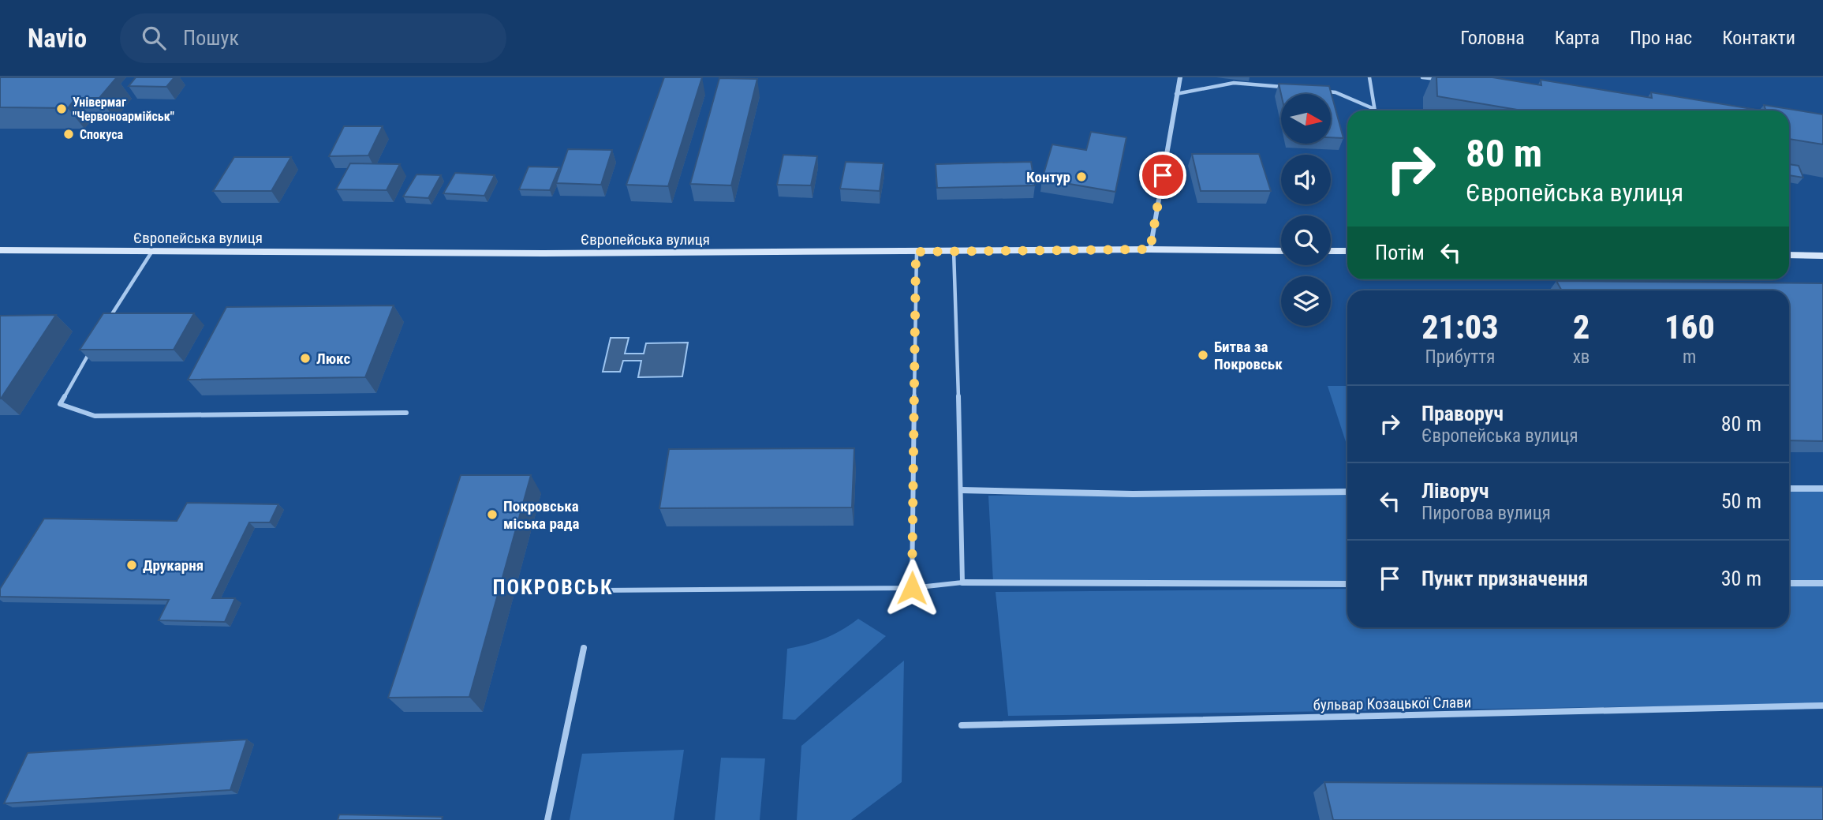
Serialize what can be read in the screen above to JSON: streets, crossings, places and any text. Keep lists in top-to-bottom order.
{
  "streets": {
    "street": ["Європейська вулиця", "бульвар Козацької Слави"]
  },
  "districts": ["ПОКРОВСЬК"],
  "places": [
    "Універмаг \"Червоноармійськ\"",
    "Спокуса",
    "Контур",
    "Битва за Покровськ",
    "Люкс",
    "Покровська міська рада",
    "Друкарня"
  ],
  "north": "right",
  "page": {
    "header": "Navio",
    "search": "Пошук",
    "nav": [
      "Головна",
      "Карта",
      "Про нас",
      "Контакти"
    ],
    "turn": ["80 m", "Європейська вулиця"],
    "then": "Потім",
    "eta": [
      "21:03",
      "Прибуття",
      "2",
      "хв",
      "160",
      "m"
    ],
    "list": [
      {
        "name": "Праворуч",
        "note": "Європейська вулиця",
        "value": "80 m"
      },
      {
        "name": "Ліворуч",
        "note": "Пирогова вулиця",
        "value": "50 m"
      },
      {
        "name": "Пункт призначення",
        "value": "30 m"
      }
    ]
  }
}
